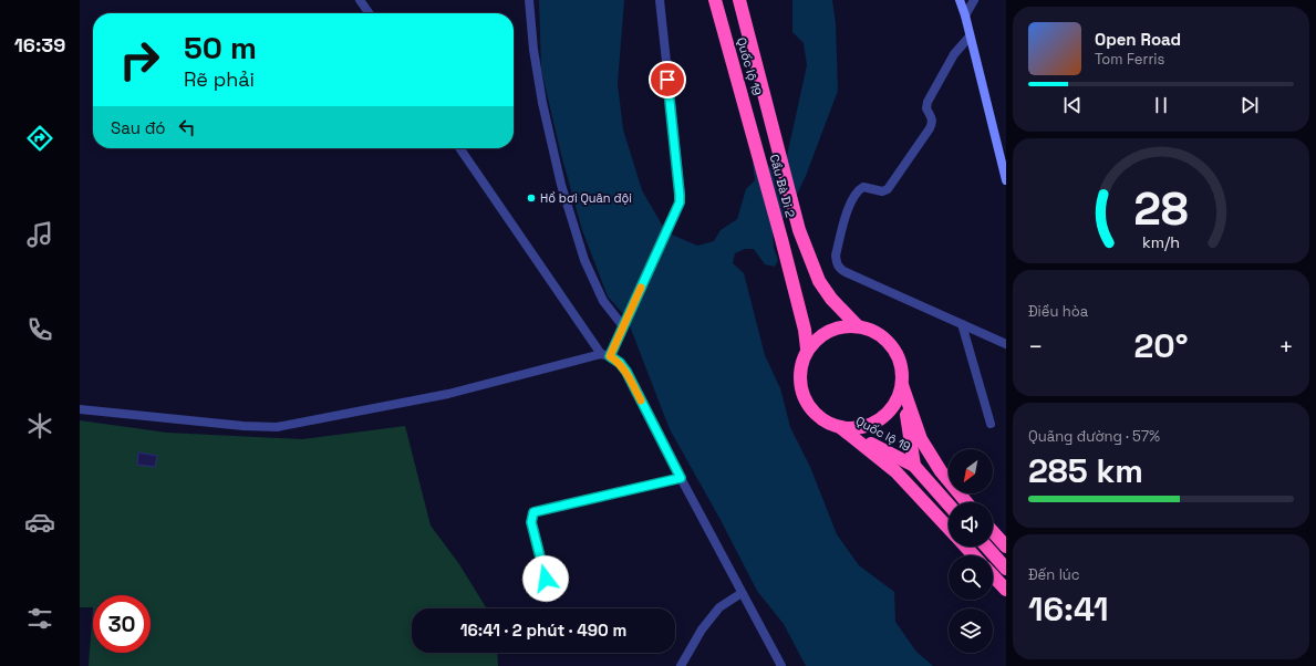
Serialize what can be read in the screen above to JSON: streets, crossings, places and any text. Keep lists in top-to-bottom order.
{
  "streets": {
    "highway": ["Quốc lộ 19", "Cầu Bà Di 2"]
  },
  "crossings": [
    ["Quốc lộ 19", "Cầu Bà Di 2"]
  ],
  "places": ["Hồ bơi Quân đội"],
  "north": "bottom left",
  "page": {
    "tabs": "16:39",
    "turn": ["50 m", "Rẽ phải"],
    "song": ["Open Road", "Tom Ferris"],
    "then": "Sau đó",
    "tile": [
      "Điều hòa",
      ["Quãng đường · 57%", "285 km"],
      ["Đến lúc", "16:41"]
    ],
    "heat": ["−", "20°", "+"],
    "limit": "30",
    "trip": "16:41 · 2 phút · 490 m",
    "gauge": ["28", "km/h"]
  }
}
